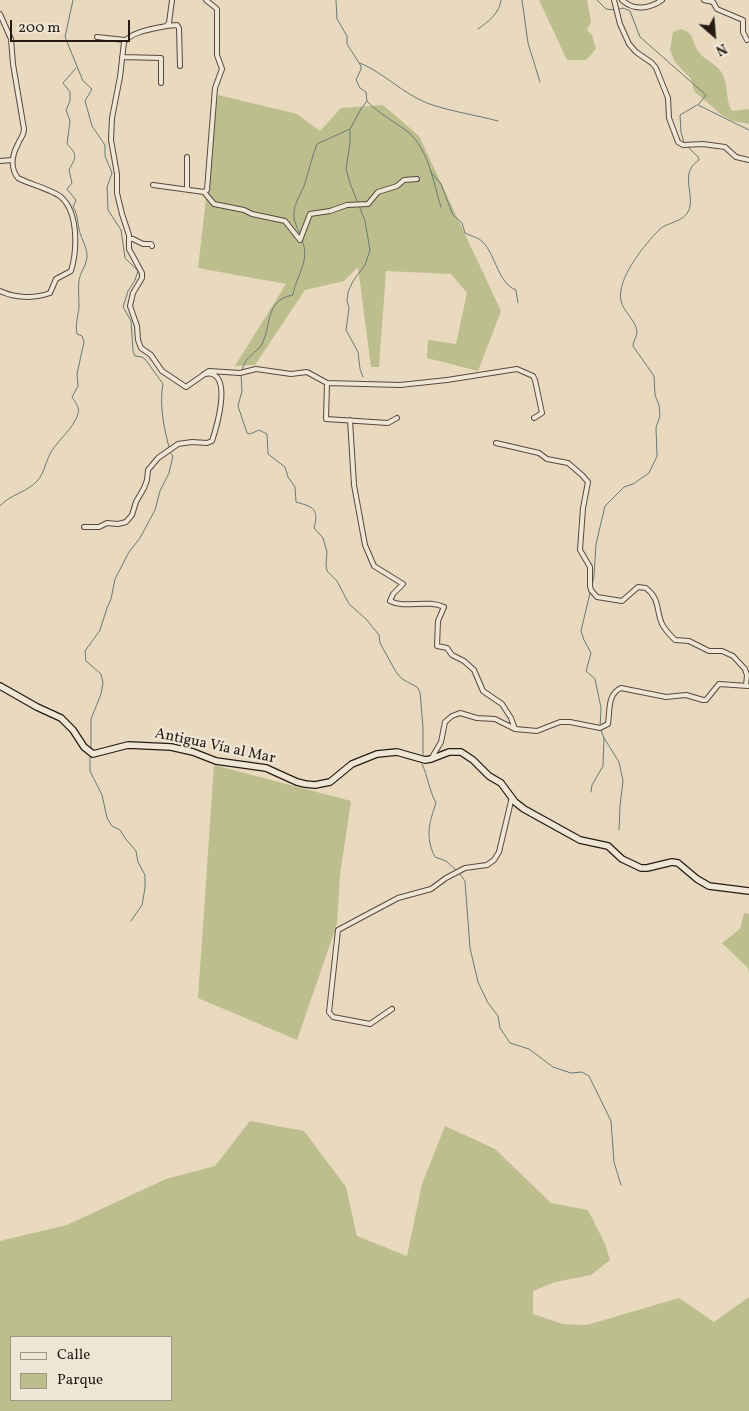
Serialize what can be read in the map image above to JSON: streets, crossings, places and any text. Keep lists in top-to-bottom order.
{
  "streets": {
    "main road": ["Antigua Vía al Mar"]
  },
  "legend": ["Calle", "Parque"],
  "scale_bar": "200 m",
  "north": "bottom right"
}
